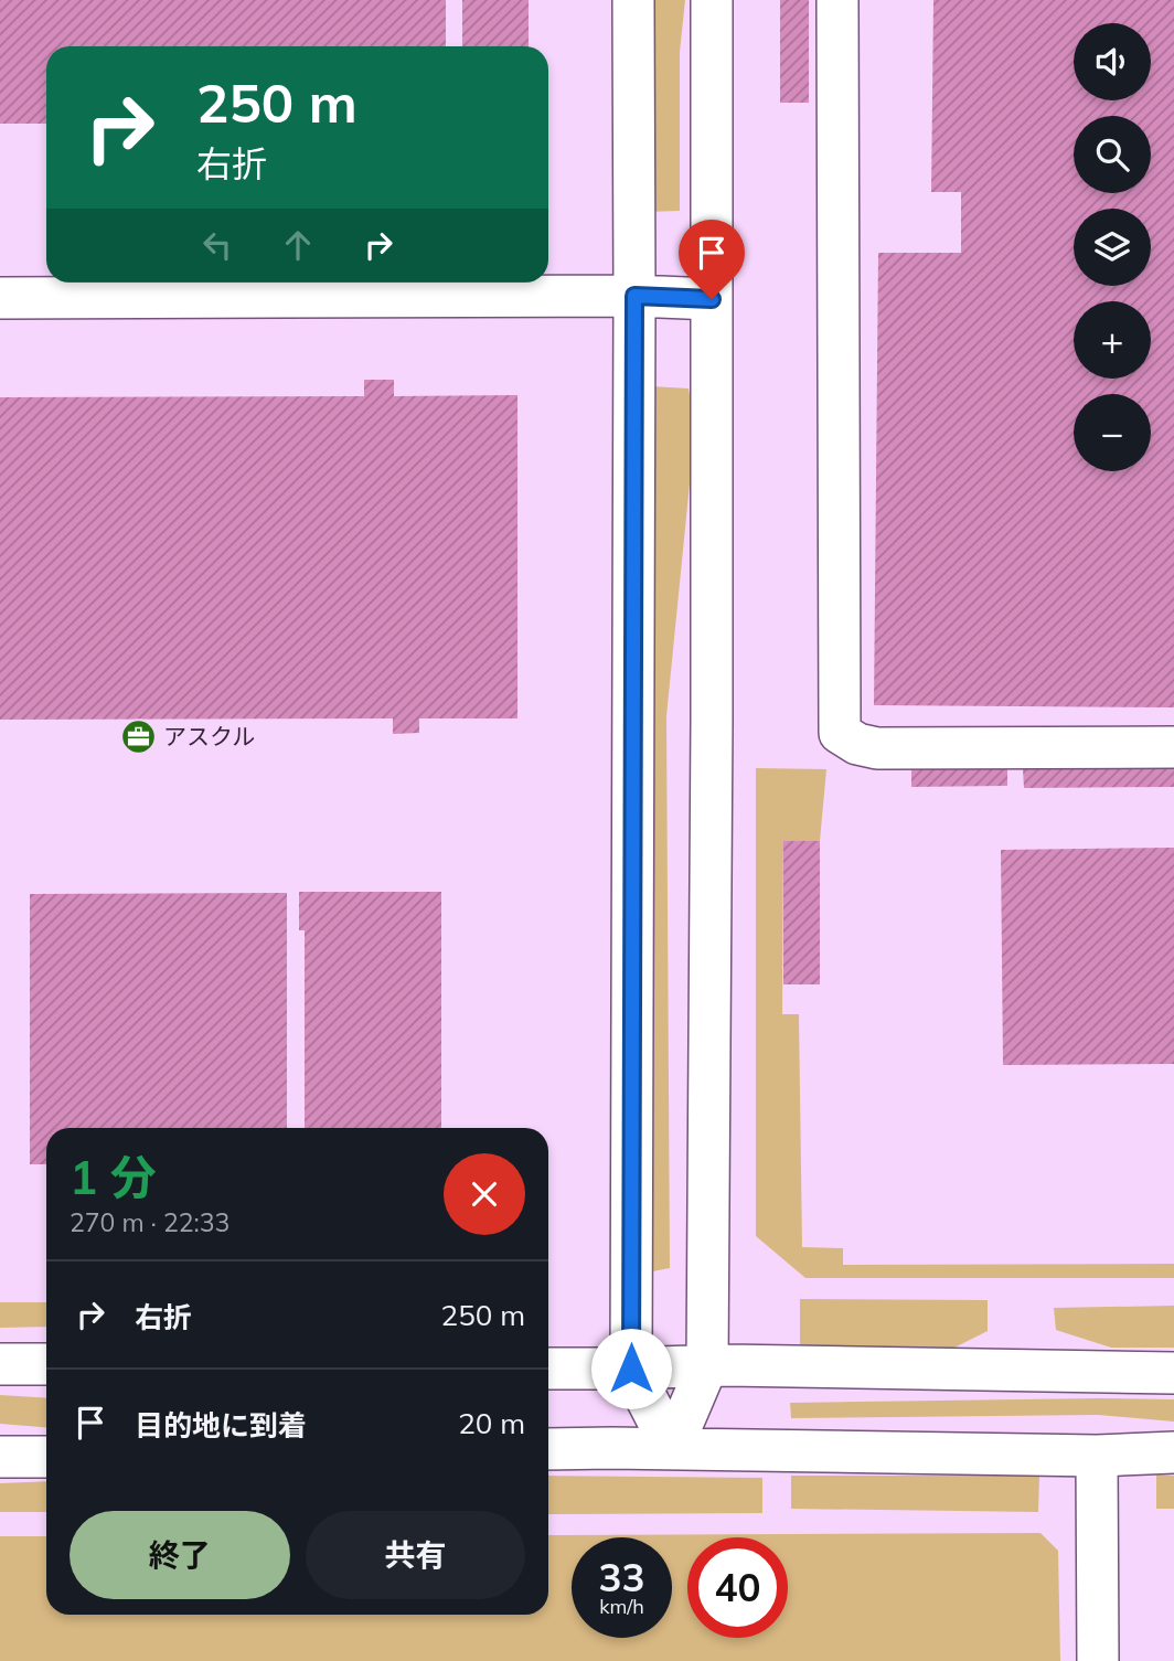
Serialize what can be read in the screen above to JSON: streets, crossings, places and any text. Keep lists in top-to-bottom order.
{
  "places": {
    "office": ["アスクル"]
  },
  "page": {
    "map_buttons": ["+", "−"],
    "turn": ["250 m", "右折"],
    "heading": ["1 分", "270 m · 22:33"],
    "list": [
      {
        "name": "右折",
        "value": "250 m"
      },
      {
        "name": "目的地に到着",
        "value": "20 m"
      }
    ],
    "buttons": ["終了", "共有"],
    "speed": "33 km/h",
    "limit": "40"
  }
}
